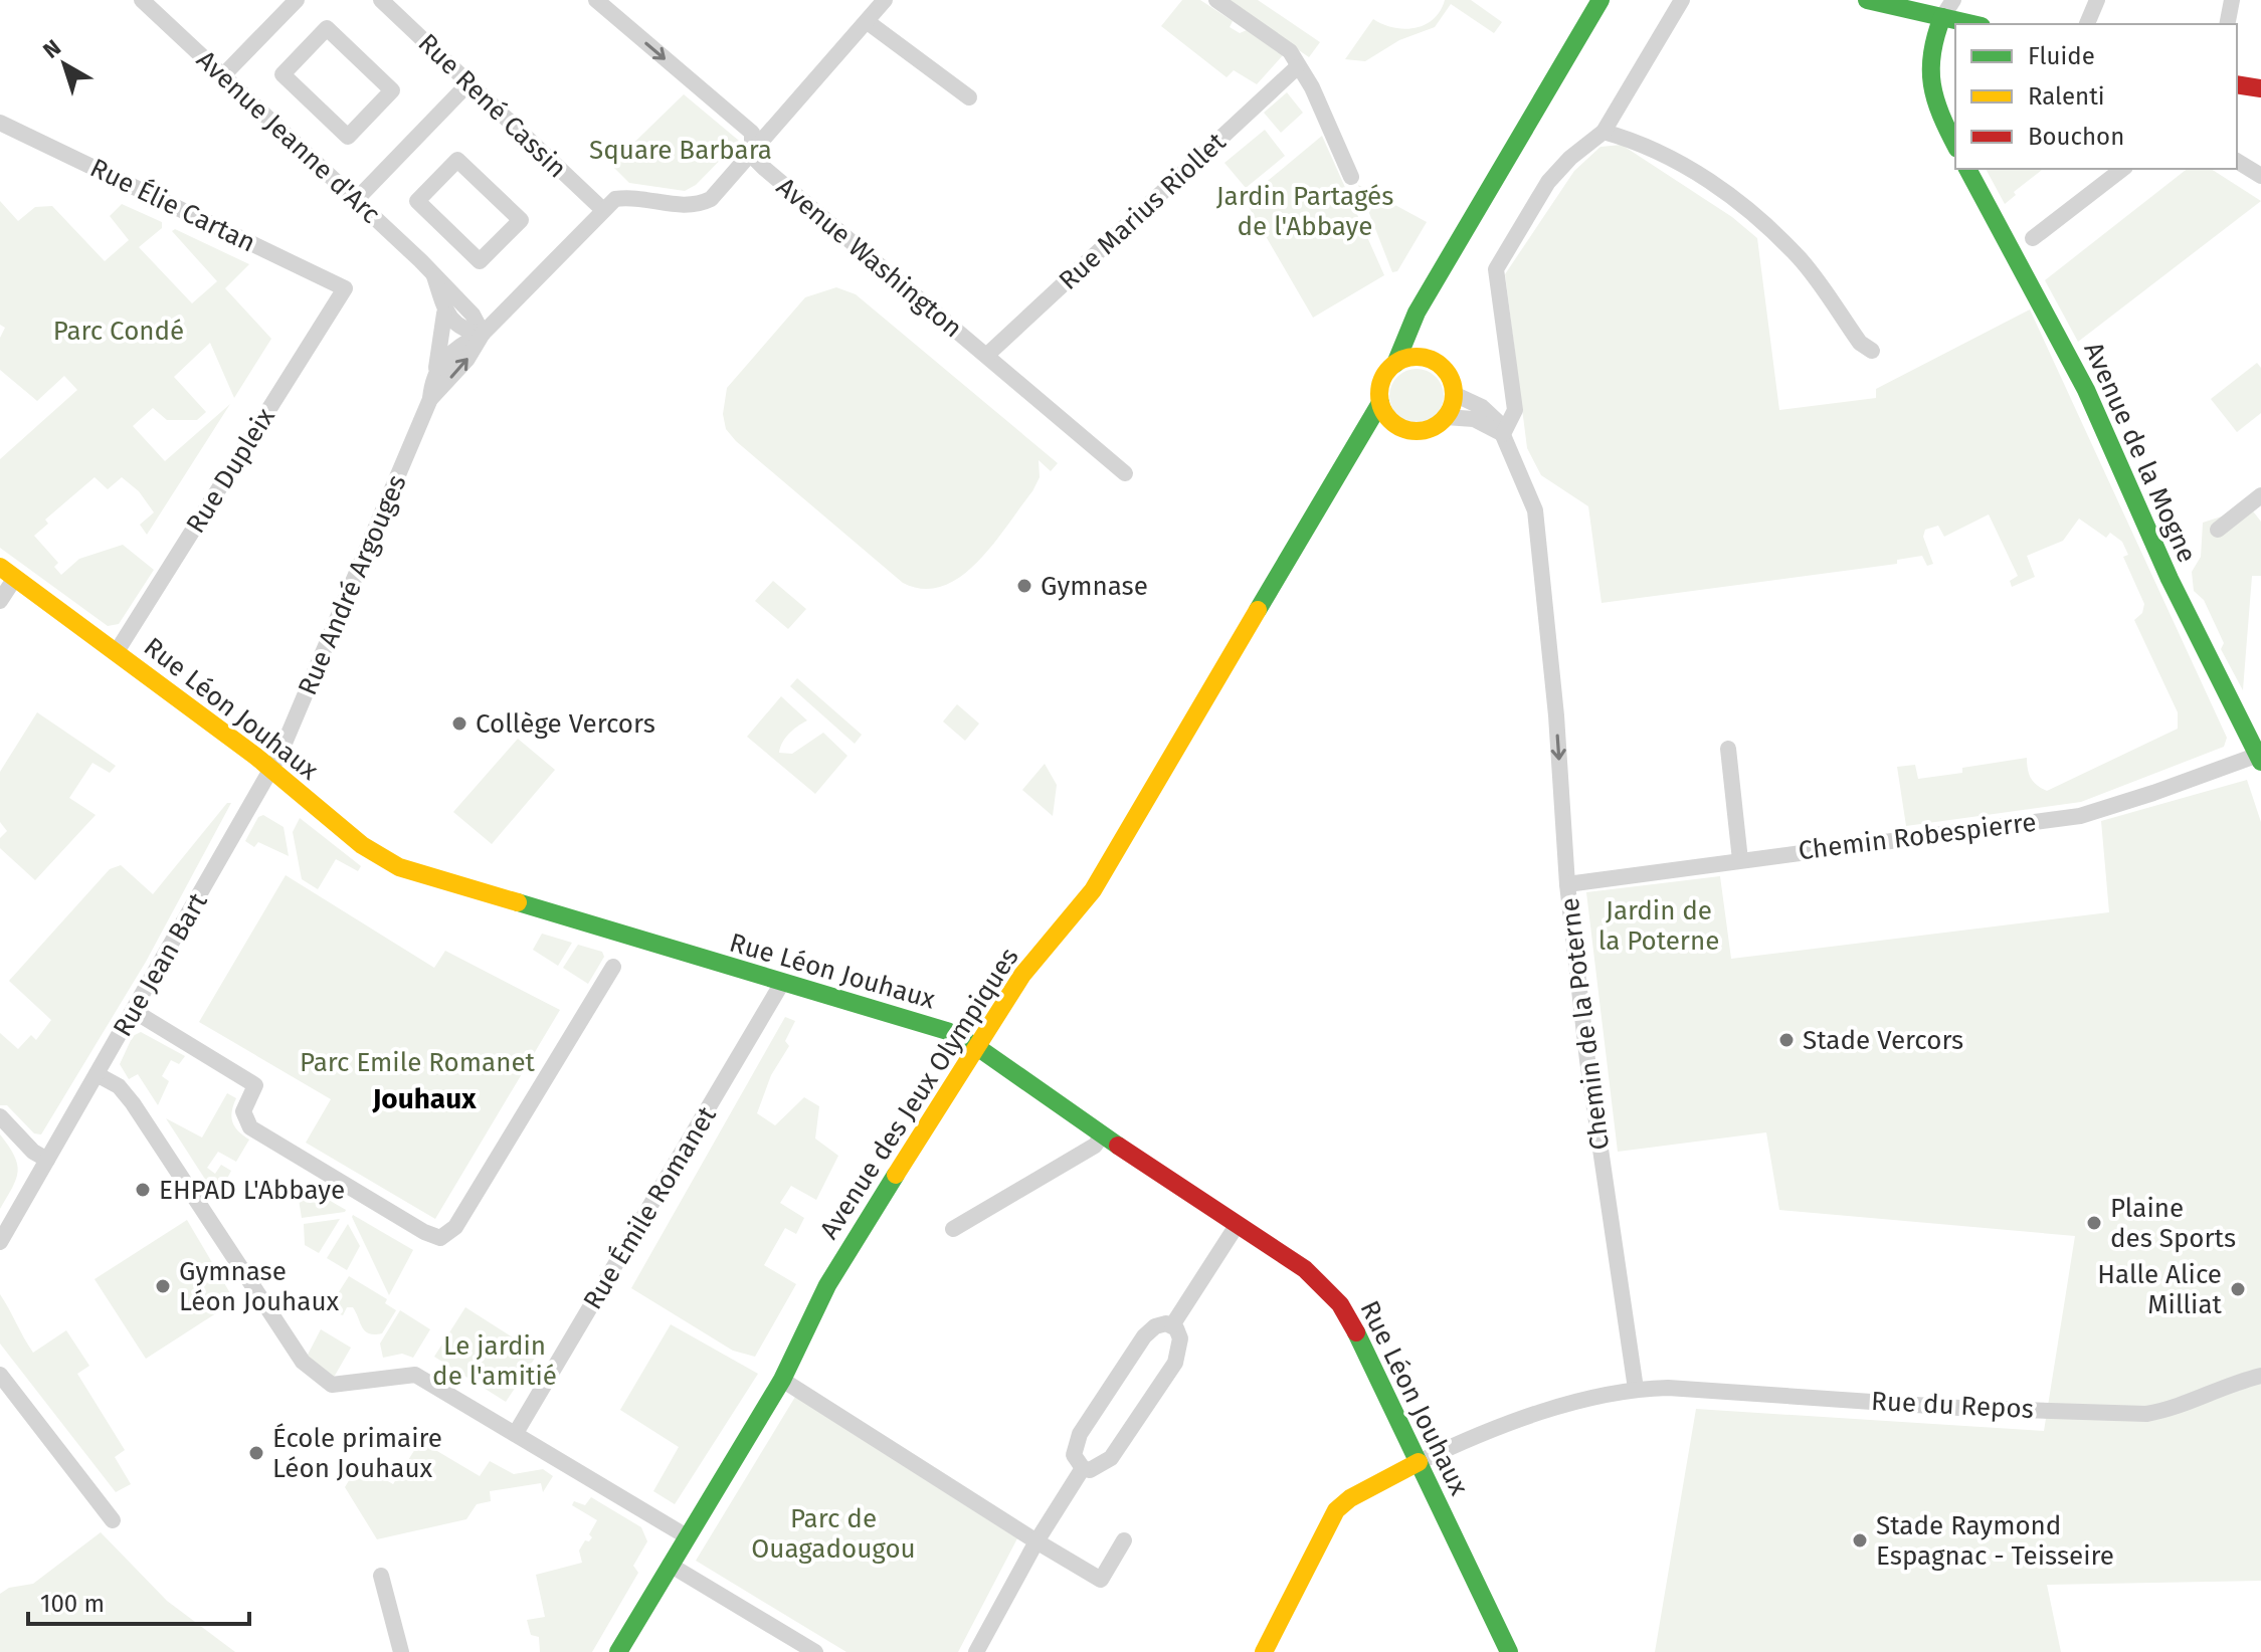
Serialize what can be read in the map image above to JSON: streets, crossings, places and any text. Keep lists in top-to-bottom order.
{
  "streets": {
    "main road": ["Avenue de la Mogne", "Rue Léon Jouhaux", "Avenue des Jeux Olympiques"],
    "street": [
      "Rue René Cassin",
      "Avenue Jeanne d'Arc",
      "Rue Élie Cartan",
      "Rue Marius Riollet",
      "Avenue Washington",
      "Rue Dupleix",
      "Rue André Argouges",
      "Chemin Robespierre",
      "Rue Jean Bart",
      "Chemin de la Poterne",
      "Rue Émile Romanet",
      "Rue du Repos"
    ]
  },
  "crossings": [
    ["Avenue Jeanne d'Arc", "Rue André Argouges"],
    ["Rue Élie Cartan", "Rue Dupleix"],
    ["Rue Marius Riollet", "Avenue Washington"],
    ["Avenue de la Mogne", "Chemin Robespierre"],
    ["Rue Dupleix", "Rue Léon Jouhaux"],
    ["Rue André Argouges", "Rue Léon Jouhaux"],
    ["Rue André Argouges", "Rue Jean Bart"],
    ["Rue Léon Jouhaux", "Rue Jean Bart"],
    ["Rue Léon Jouhaux", "Avenue des Jeux Olympiques"],
    ["Rue Léon Jouhaux", "Rue Émile Romanet"],
    ["Chemin Robespierre", "Chemin de la Poterne"],
    ["Chemin de la Poterne", "Avenue des Jeux Olympiques"],
    ["Chemin de la Poterne", "Rue du Repos"]
  ],
  "one_way": ["Chemin de la Poterne"],
  "districts": ["Jouhaux"],
  "parks": [
    "Square Barbara",
    "Jardin Partagés de l'Abbaye",
    "Parc Condé",
    "Jardin de la Poterne",
    "Parc Emile Romanet",
    "Le jardin de l'amitié",
    "Parc de Ouagadougou"
  ],
  "places": [
    "Gymnase",
    "Collège Vercors",
    "Stade Vercors",
    "EHPAD L'Abbaye",
    "Plaine des Sports",
    "Gymnase Léon Jouhaux",
    "Halle Alice Milliat",
    "École primaire Léon Jouhaux",
    "Stade Raymond Espagnac - Teisseire"
  ],
  "legend": ["Fluide", "Ralenti", "Bouchon"],
  "scale_bar": "100 m",
  "north": "top left"
}
